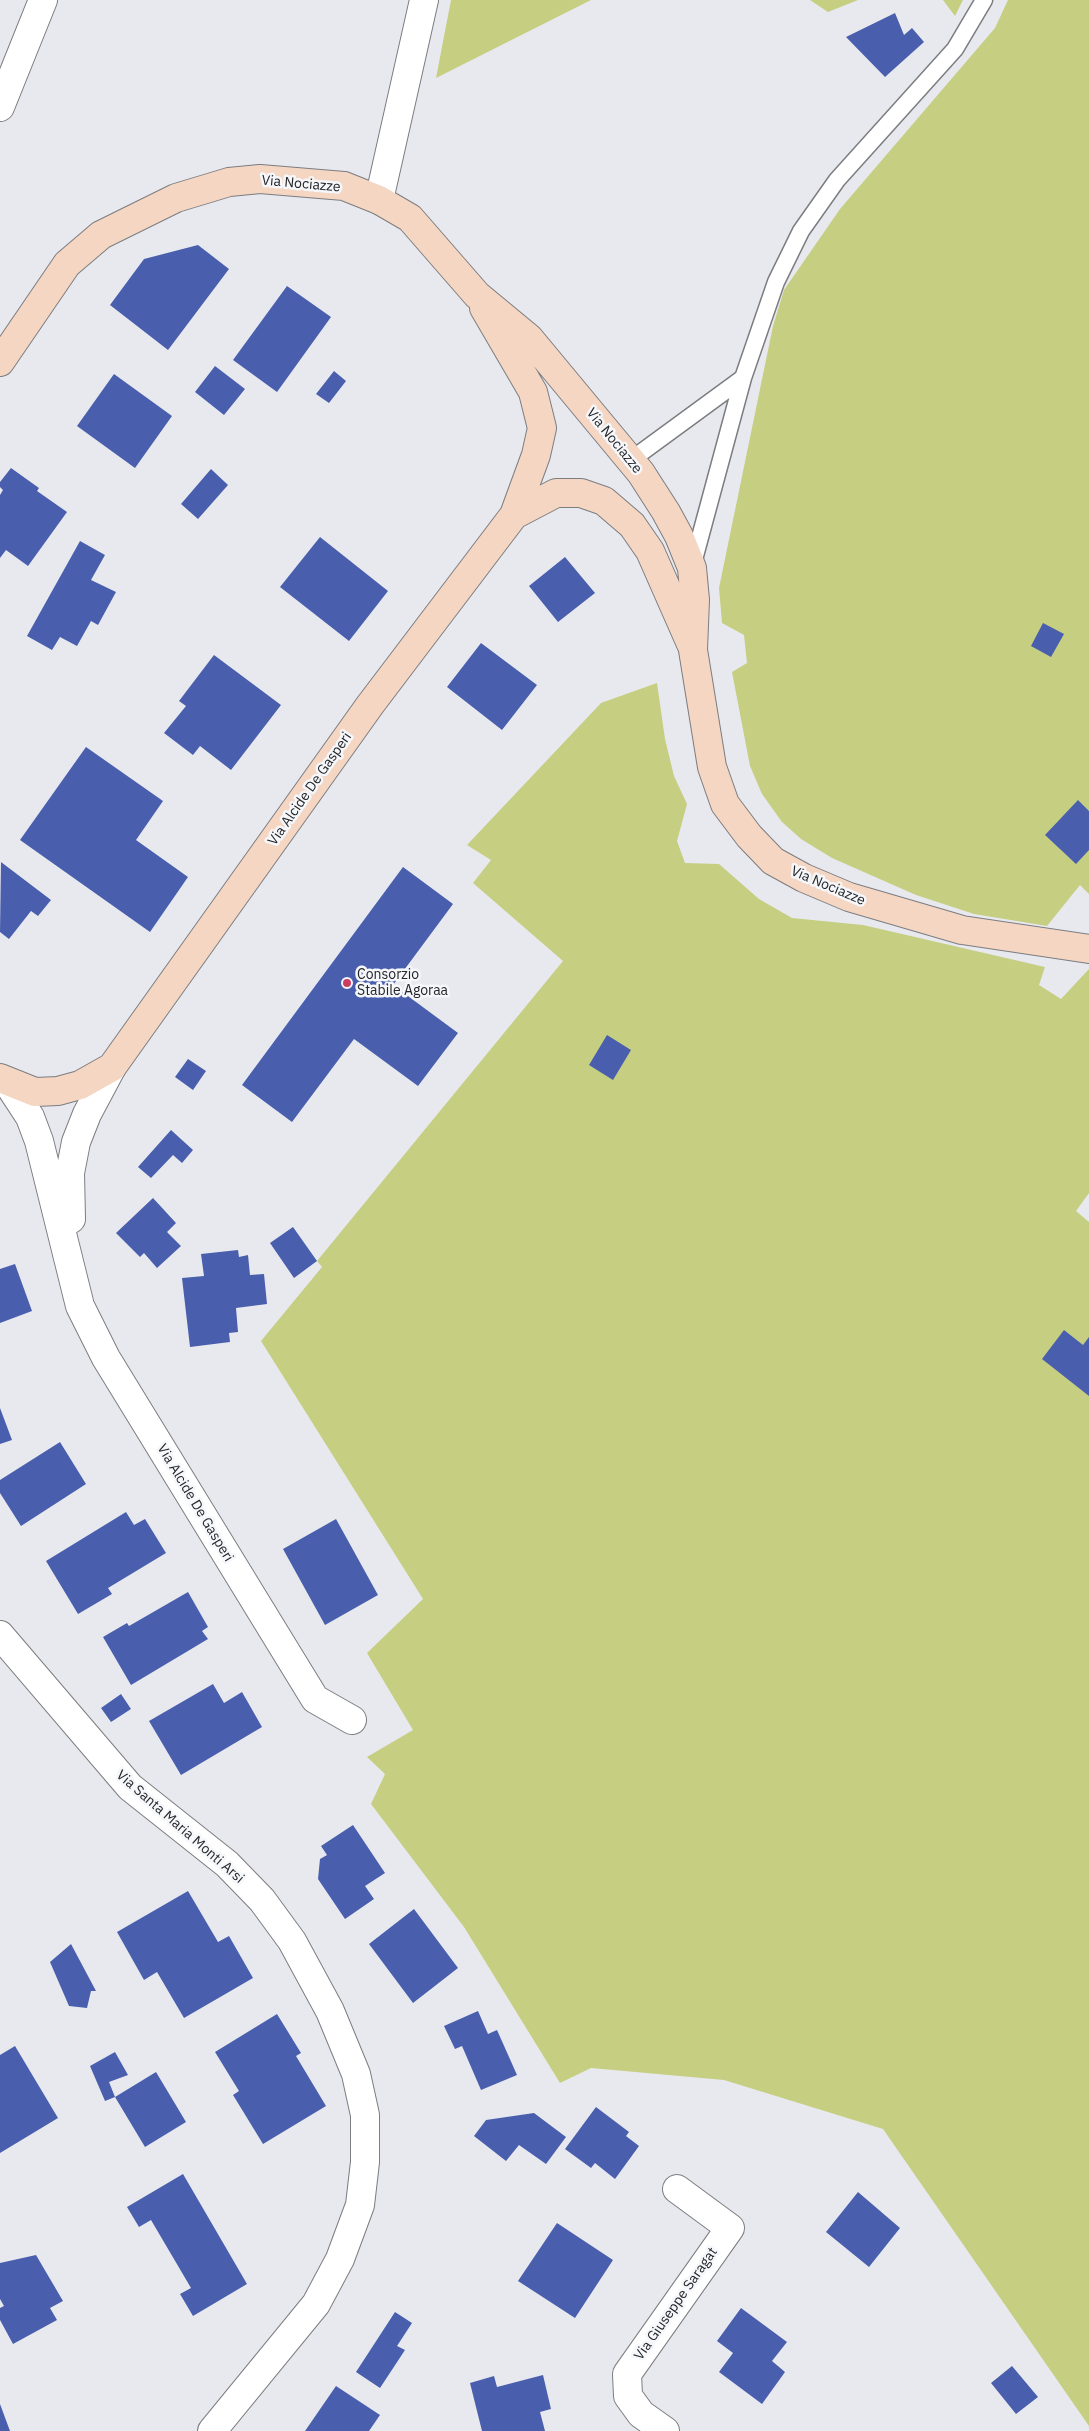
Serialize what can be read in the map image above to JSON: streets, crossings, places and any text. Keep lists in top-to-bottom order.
{
  "streets": {
    "street": [
      "Via Nociazze",
      "Via Alcide De Gasperi",
      "Via Santa Maria Monti Arsi",
      "Via Giuseppe Saragat"
    ]
  },
  "places": ["Consorzio Stabile Agoraa"]
}
